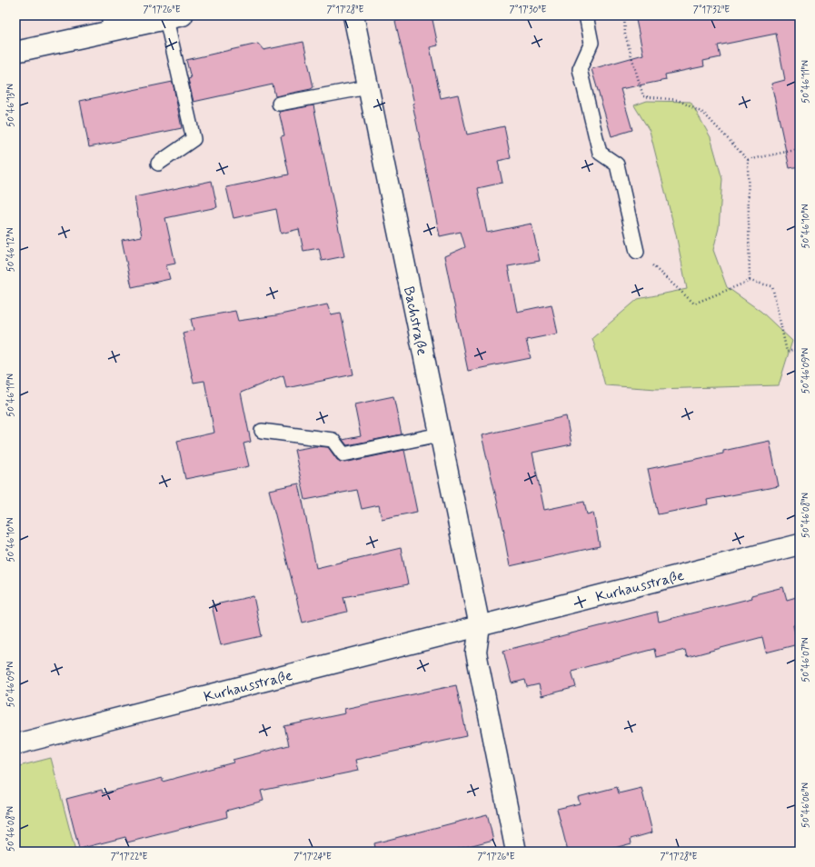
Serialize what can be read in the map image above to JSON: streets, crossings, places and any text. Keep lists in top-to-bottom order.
{
  "streets": {
    "street": ["Bachstraße", "Kurhausstraße"]
  },
  "crossings": [
    ["Bachstraße", "Kurhausstraße"]
  ],
  "coordinates": [
    "7°17'26\"E",
    "7°17'28\"E",
    "7°17'30\"E",
    "7°17'32\"E",
    "50°46'11\"N",
    "50°46'13\"N",
    "50°46'10\"N",
    "50°46'12\"N",
    "50°46'09\"N",
    "50°46'08\"N",
    "50°46'07\"N",
    "50°46'06\"N",
    "7°17'22\"E",
    "7°17'24\"E"
  ]
}
